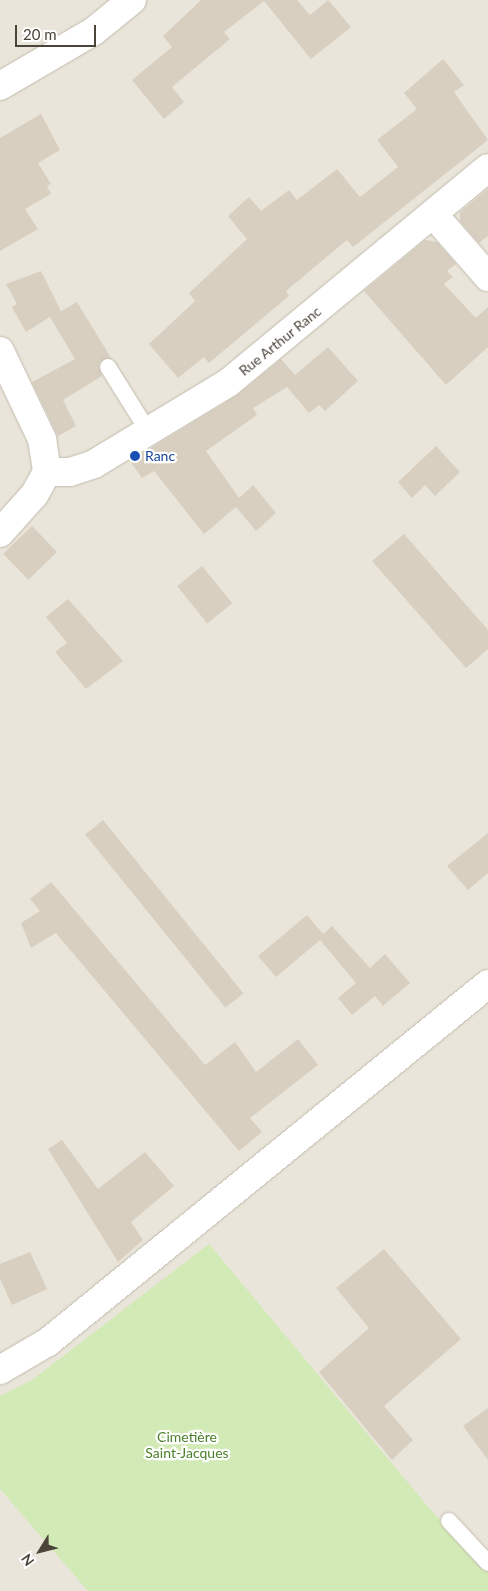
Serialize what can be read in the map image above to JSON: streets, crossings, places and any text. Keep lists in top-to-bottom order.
{
  "streets": {
    "street": ["Rue Arthur Ranc"]
  },
  "parks": ["Cimetière Saint-Jacques"],
  "places": ["Ranc"],
  "scale_bar": "20 m",
  "north": "bottom left"
}
